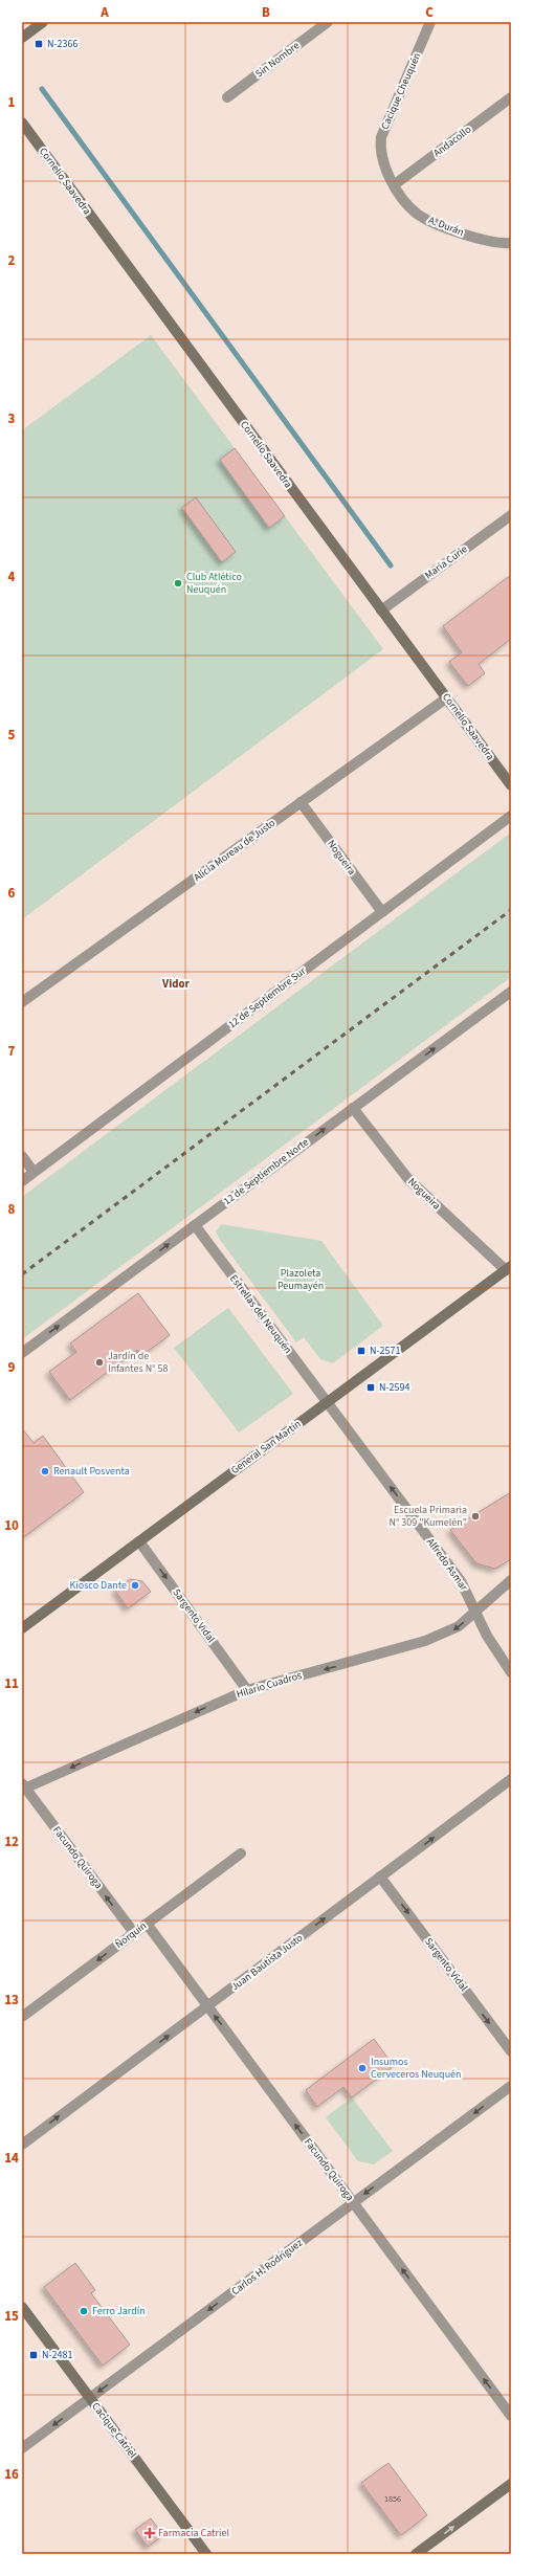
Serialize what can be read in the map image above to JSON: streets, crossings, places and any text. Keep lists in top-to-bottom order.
{
  "streets": {
    "main road": ["Cornelio Saavedra", "General San Martín", "Cacique Catriel"],
    "street": [
      "Sin Nombre",
      "Cacique Cheuquén",
      "Andacollo",
      "A. Durán",
      "María Curie",
      "Alicia Moreau de Justo",
      "Nogueira",
      "12 de Septiembre Sur",
      "12 de Septiembre Norte",
      "Estrellas del Neuquén",
      "Alfredo Asmar",
      "Sargento Vidal",
      "Hilario Cuadros",
      "Facundo Quiroga",
      "Ñorquín",
      "Juan Bautista Justo",
      "Carlos H. Rodríguez"
    ]
  },
  "crossings": [
    ["Cacique Cheuquén", "Andacollo"],
    ["Cacique Cheuquén", "A. Durán"],
    ["Andacollo", "A. Durán"],
    ["Cornelio Saavedra", "María Curie"],
    ["Cornelio Saavedra", "Alicia Moreau de Justo"],
    ["Alicia Moreau de Justo", "Nogueira"],
    ["Nogueira", "12 de Septiembre Sur"],
    ["Nogueira", "12 de Septiembre Norte"],
    ["Nogueira", "General San Martín"],
    ["12 de Septiembre Norte", "Estrellas del Neuquén"],
    ["Estrellas del Neuquén", "General San Martín"],
    ["Estrellas del Neuquén", "Alfredo Asmar"],
    ["General San Martín", "Alfredo Asmar"],
    ["General San Martín", "Sargento Vidal"],
    ["Alfredo Asmar", "Hilario Cuadros"],
    ["Sargento Vidal", "Hilario Cuadros"],
    ["Sargento Vidal", "Juan Bautista Justo"],
    ["Hilario Cuadros", "Facundo Quiroga"],
    ["Facundo Quiroga", "Ñorquín"],
    ["Facundo Quiroga", "Juan Bautista Justo"],
    ["Facundo Quiroga", "Carlos H. Rodríguez"],
    ["Carlos H. Rodríguez", "Cacique Catriel"]
  ],
  "one_way": [
    "12 de Septiembre Norte",
    "Alfredo Asmar",
    "Sargento Vidal",
    "Hilario Cuadros",
    "Facundo Quiroga",
    "Ñorquín",
    "Juan Bautista Justo",
    "Carlos H. Rodríguez"
  ],
  "districts": ["Vidor"],
  "parks": ["Plazoleta Peumayén"],
  "places": {
    "transit": [
      "N-2366",
      "N-2571",
      "N-2594",
      "N-2481"
    ],
    "other": [
      "Club Atlético Neuquén",
      "Jardín de Infantes N° 58",
      "Renault Posventa",
      "Escuela Primaria N° 309 \"Kumelén\"",
      "Kiosco Dante",
      "Insumos Cerveceros Neuquén",
      "Ferro Jardín"
    ],
    "health": ["Farmacia Catriel"]
  },
  "house_numbers": ["1856"],
  "grid": {
    "columns": ["A", "B", "C"],
    "rows": [
      "1",
      "2",
      "3",
      "4",
      "5",
      "6",
      "7",
      "8",
      "9",
      "10",
      "11",
      "12",
      "13",
      "14",
      "15",
      "16"
    ]
  }
}
